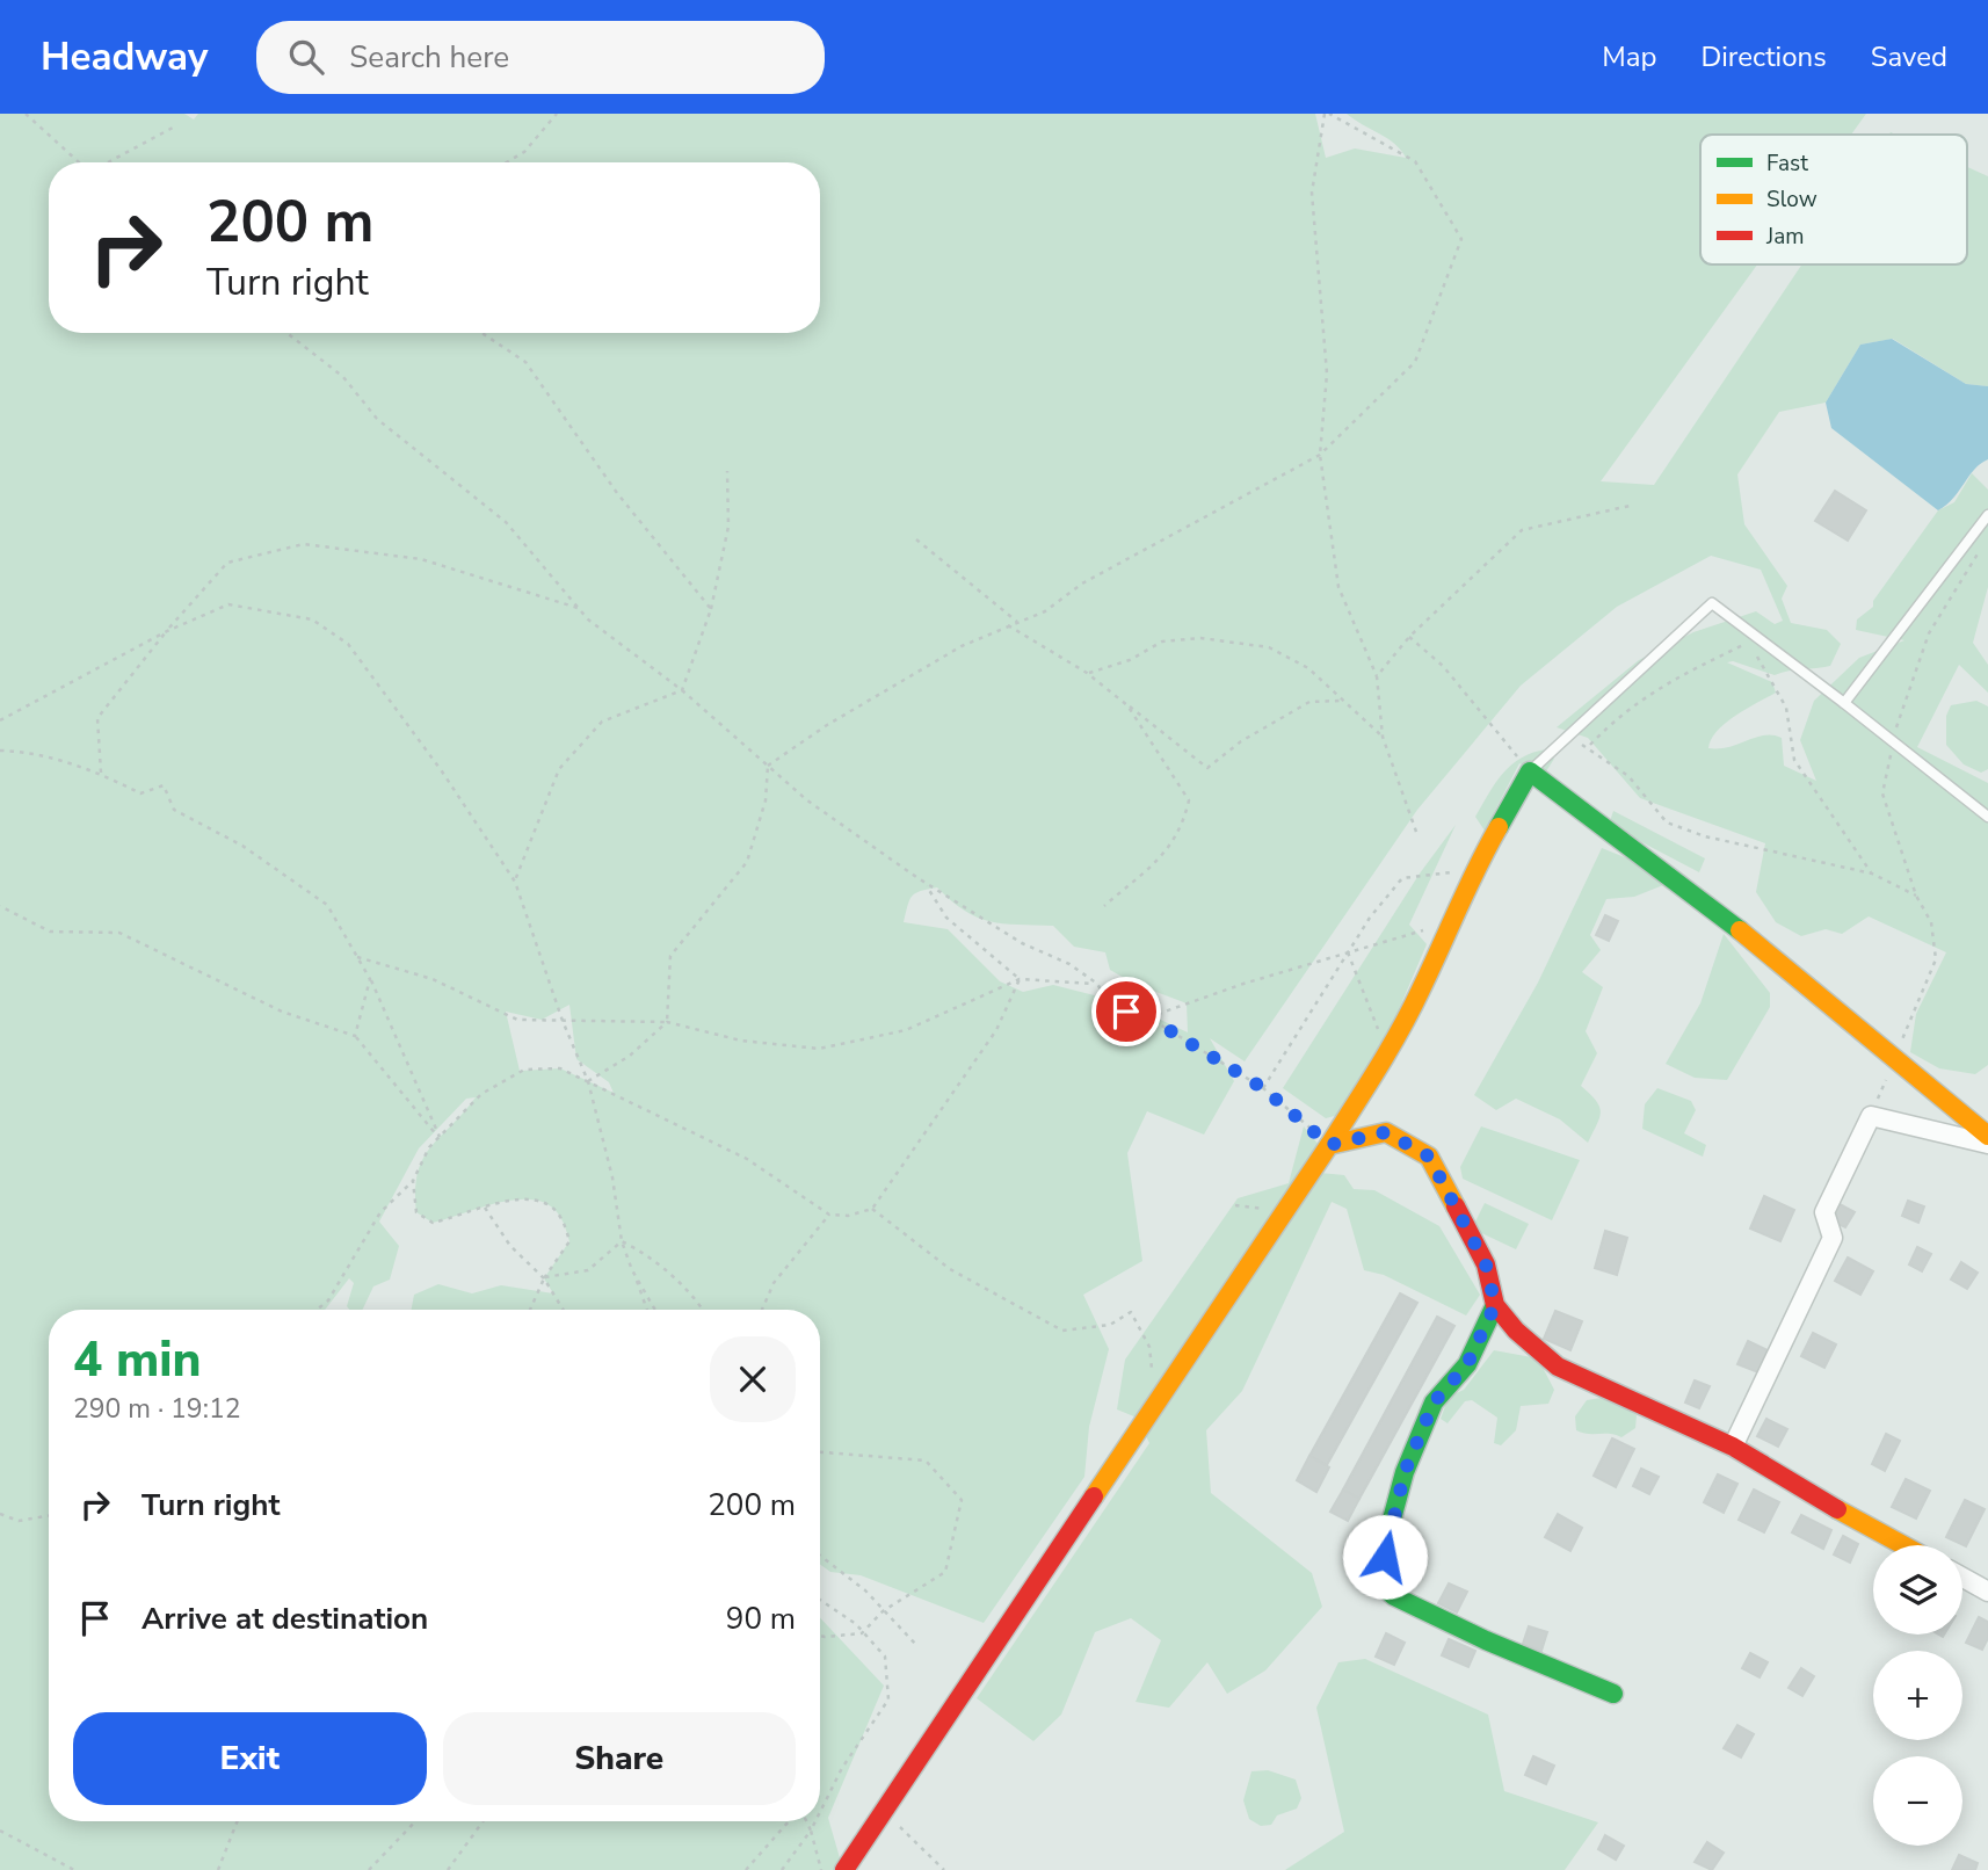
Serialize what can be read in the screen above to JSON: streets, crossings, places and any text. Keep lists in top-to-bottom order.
{
  "legend": ["Fast", "Slow", "Jam"],
  "page": {
    "header": "Headway",
    "search": "Search here",
    "nav": ["Map", "Directions", "Saved"],
    "turn": ["200 m", "Turn right"],
    "heading": ["4 min", "290 m · 19:12"],
    "list": [
      {
        "name": "Turn right",
        "value": "200 m"
      },
      {
        "name": "Arrive at destination",
        "value": "90 m"
      }
    ],
    "map_buttons": ["+", "−"],
    "buttons": ["Exit", "Share"]
  }
}
